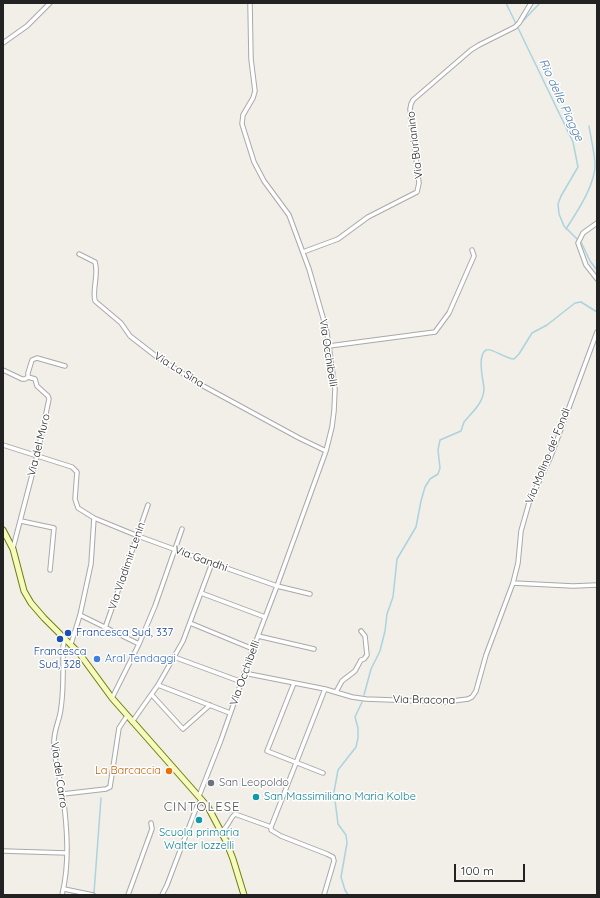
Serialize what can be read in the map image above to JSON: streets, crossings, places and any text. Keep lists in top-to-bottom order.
{
  "streets": {
    "street": [
      "Via Burianino",
      "Via Occhibelli",
      "Via La Sina",
      "Via del Muro",
      "Via Molino de' Fondi",
      "Via Gandhi",
      "Via Vladimir Lenin",
      "Via Bracona",
      "Via del Carro"
    ]
  },
  "crossings": [
    ["Via Burianino", "Via Occhibelli"],
    ["Via Occhibelli", "Via La Sina"],
    ["Via Occhibelli", "Via Gandhi"],
    ["Via Occhibelli", "Via Bracona"],
    ["Via del Muro", "Via Gandhi"],
    ["Via Molino de' Fondi", "Via Bracona"],
    ["Via Gandhi", "Via Vladimir Lenin"]
  ],
  "districts": ["CINTOLESE"],
  "water": ["Rio delle Piagge"],
  "places": [
    "Francesca Sud, 337",
    "Francesca Sud, 328",
    "Aral Tendaggi",
    "La Barcaccia",
    "San Leopoldo",
    "San Massimiliano Maria Kolbe",
    "Scuola primaria Walter Iozzelli"
  ],
  "scale_bar": "100 m"
}
